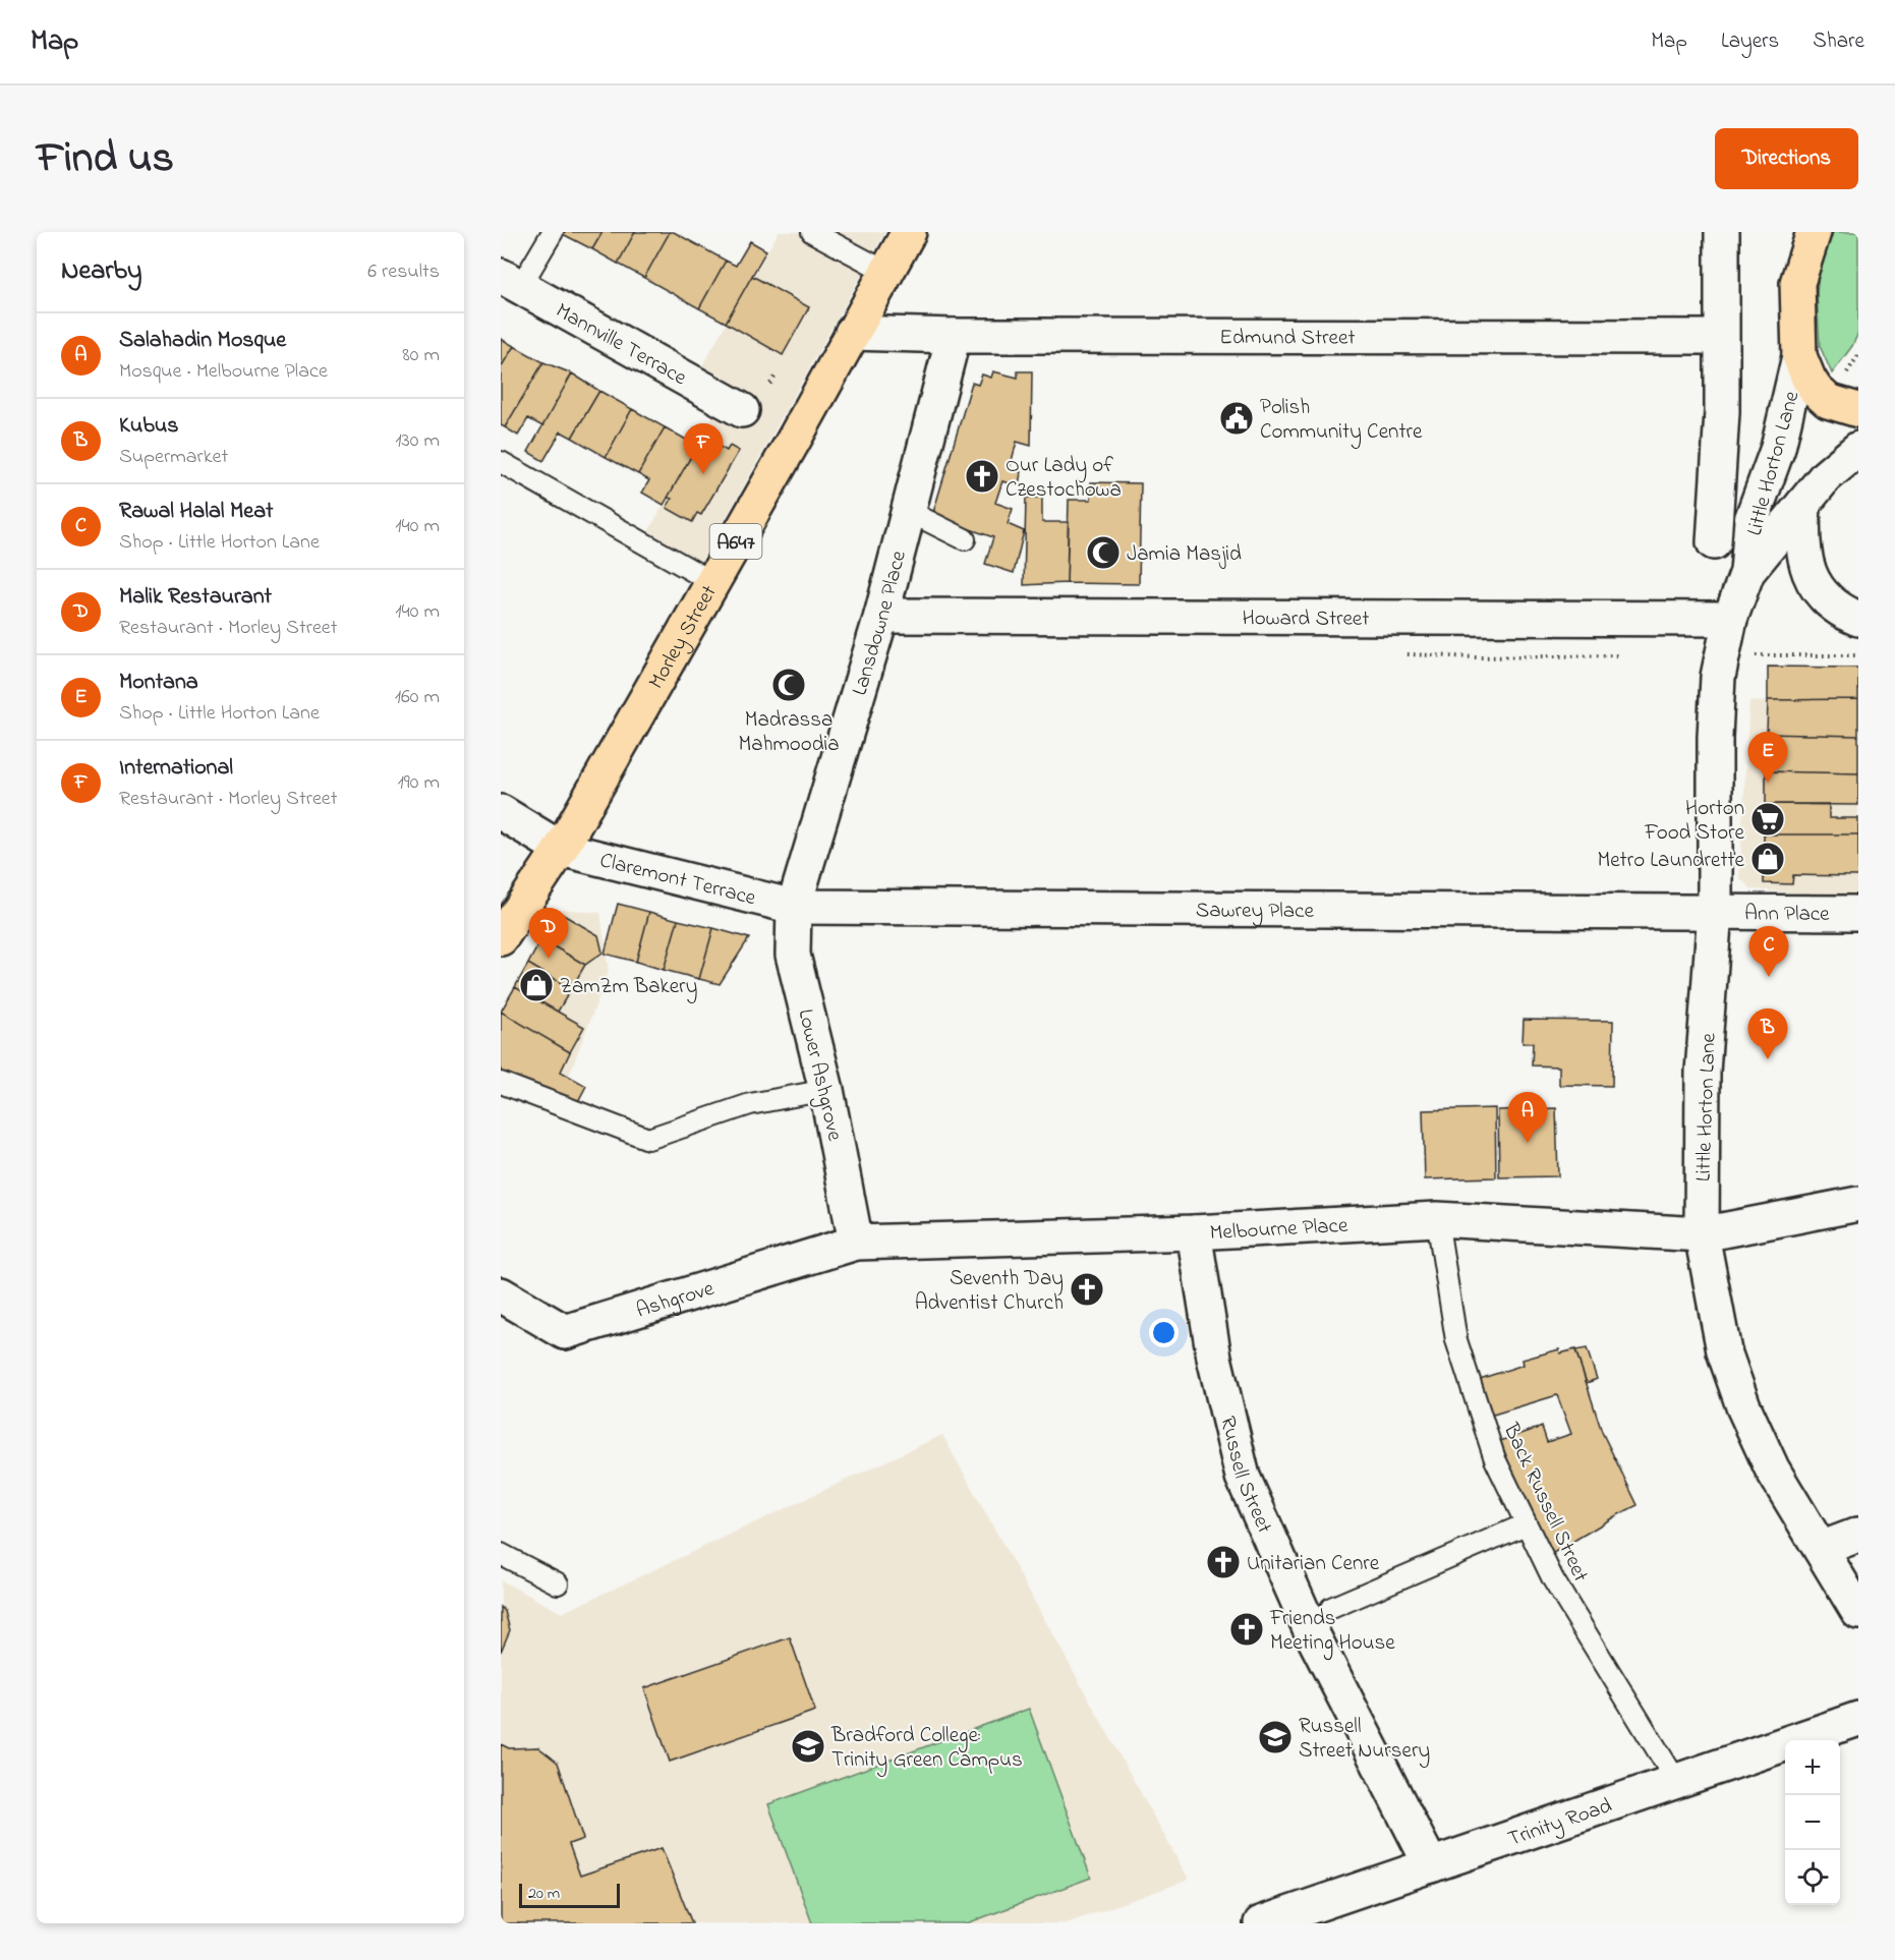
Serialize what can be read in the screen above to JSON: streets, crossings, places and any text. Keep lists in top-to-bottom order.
{
  "streets": {
    "main road": ["A647", "Morley Street"],
    "street": [
      "Edmund Street",
      "Mannville Terrace",
      "Little Horton Lane",
      "Howard Street",
      "Lansdowne Place",
      "Claremont Terrace",
      "Sawrey Place",
      "Ann Place",
      "Lower Ashgrove",
      "Melbourne Place",
      "Ashgrove",
      "Russell Street",
      "Trinity Road"
    ],
    "lane": ["Back Russell Street"]
  },
  "crossings": [
    ["Edmund Street", "Lansdowne Place"],
    ["Edmund Street", "Morley Street"],
    ["Little Horton Lane", "Howard Street"],
    ["Little Horton Lane", "Sawrey Place"],
    ["Little Horton Lane", "Ann Place"],
    ["Little Horton Lane", "Melbourne Place"],
    ["Howard Street", "Lansdowne Place"],
    ["Lansdowne Place", "Claremont Terrace"],
    ["Lansdowne Place", "Sawrey Place"],
    ["Lansdowne Place", "Lower Ashgrove"],
    ["Morley Street", "Claremont Terrace"],
    ["Claremont Terrace", "Sawrey Place"],
    ["Claremont Terrace", "Lower Ashgrove"],
    ["Sawrey Place", "Ann Place"],
    ["Sawrey Place", "Lower Ashgrove"],
    ["Lower Ashgrove", "Melbourne Place"],
    ["Lower Ashgrove", "Ashgrove"],
    ["Melbourne Place", "Ashgrove"],
    ["Melbourne Place", "Russell Street"],
    ["Melbourne Place", "Back Russell Street"],
    ["Russell Street", "Trinity Road"],
    ["Back Russell Street", "Trinity Road"]
  ],
  "places": {
    "public building": ["Polish Community Centre"],
    "church": [
      "Our Lady of Czestochowa",
      "Seventh Day Adventist Church",
      "Unitarian Cenre",
      "Friends Meeting House"
    ],
    "mosque": ["Jamia Masjid", "Madrassa Mahmoodia"],
    "supermarket": ["Horton Food Store"],
    "shop": ["Metro Laundrette", "ZamZm Bakery"],
    "school or university": ["Russell Street Nursery", "Bradford College: Trinity Green Campus"]
  },
  "scale_bar": "20 m",
  "page": {
    "header": "Map",
    "nav": ["Map", "Layers", "Share"],
    "title": "Find us",
    "buttons": "Directions",
    "heading": ["Nearby", "6 results"],
    "list": [
      {
        "mark": "A",
        "name": "Salahadin Mosque",
        "note": "Mosque · Melbourne Place",
        "value": "80 m"
      },
      {
        "mark": "B",
        "name": "Kubus",
        "note": "Supermarket",
        "value": "130 m"
      },
      {
        "mark": "C",
        "name": "Rawal Halal Meat",
        "note": "Shop · Little Horton Lane",
        "value": "140 m"
      },
      {
        "mark": "D",
        "name": "Malik Restaurant",
        "note": "Restaurant · Morley Street",
        "value": "140 m"
      },
      {
        "mark": "E",
        "name": "Montana",
        "note": "Shop · Little Horton Lane",
        "value": "160 m"
      },
      {
        "mark": "F",
        "name": "International",
        "note": "Restaurant · Morley Street",
        "value": "190 m"
      }
    ],
    "pins": [
      "F",
      "E",
      "D",
      "C",
      "B",
      "A"
    ],
    "map_buttons": ["+", "−"],
    "scale": "20 m"
  }
}
